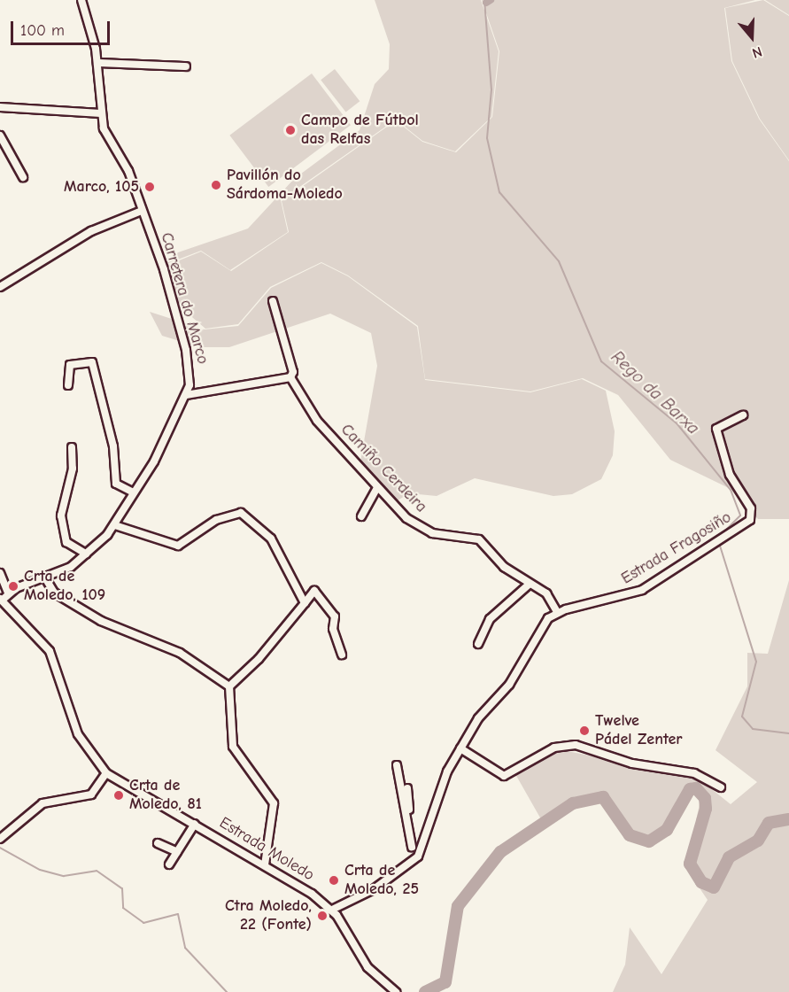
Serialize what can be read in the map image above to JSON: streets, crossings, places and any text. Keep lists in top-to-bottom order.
{
  "streets": {
    "street": [
      "Carretera do Marco",
      "Camiño Cerdeira",
      "Estrada Fragosiño",
      "Estrada Moledo"
    ]
  },
  "crossings": [
    ["Camiño Cerdeira", "Estrada Fragosiño"]
  ],
  "water": ["Rego da Barxa"],
  "places": [
    "Campo de Fútbol das Relfas",
    "Pavillón do Sárdoma-Moledo",
    "Marco, 105",
    "Crta de Moledo, 109",
    "Twelve Pádel Zenter",
    "Crta de Moledo, 81",
    "Crta de Moledo, 25",
    "Ctra Moledo, 22 (Fonte)"
  ],
  "scale_bar": "100 m",
  "north": "bottom"
}
